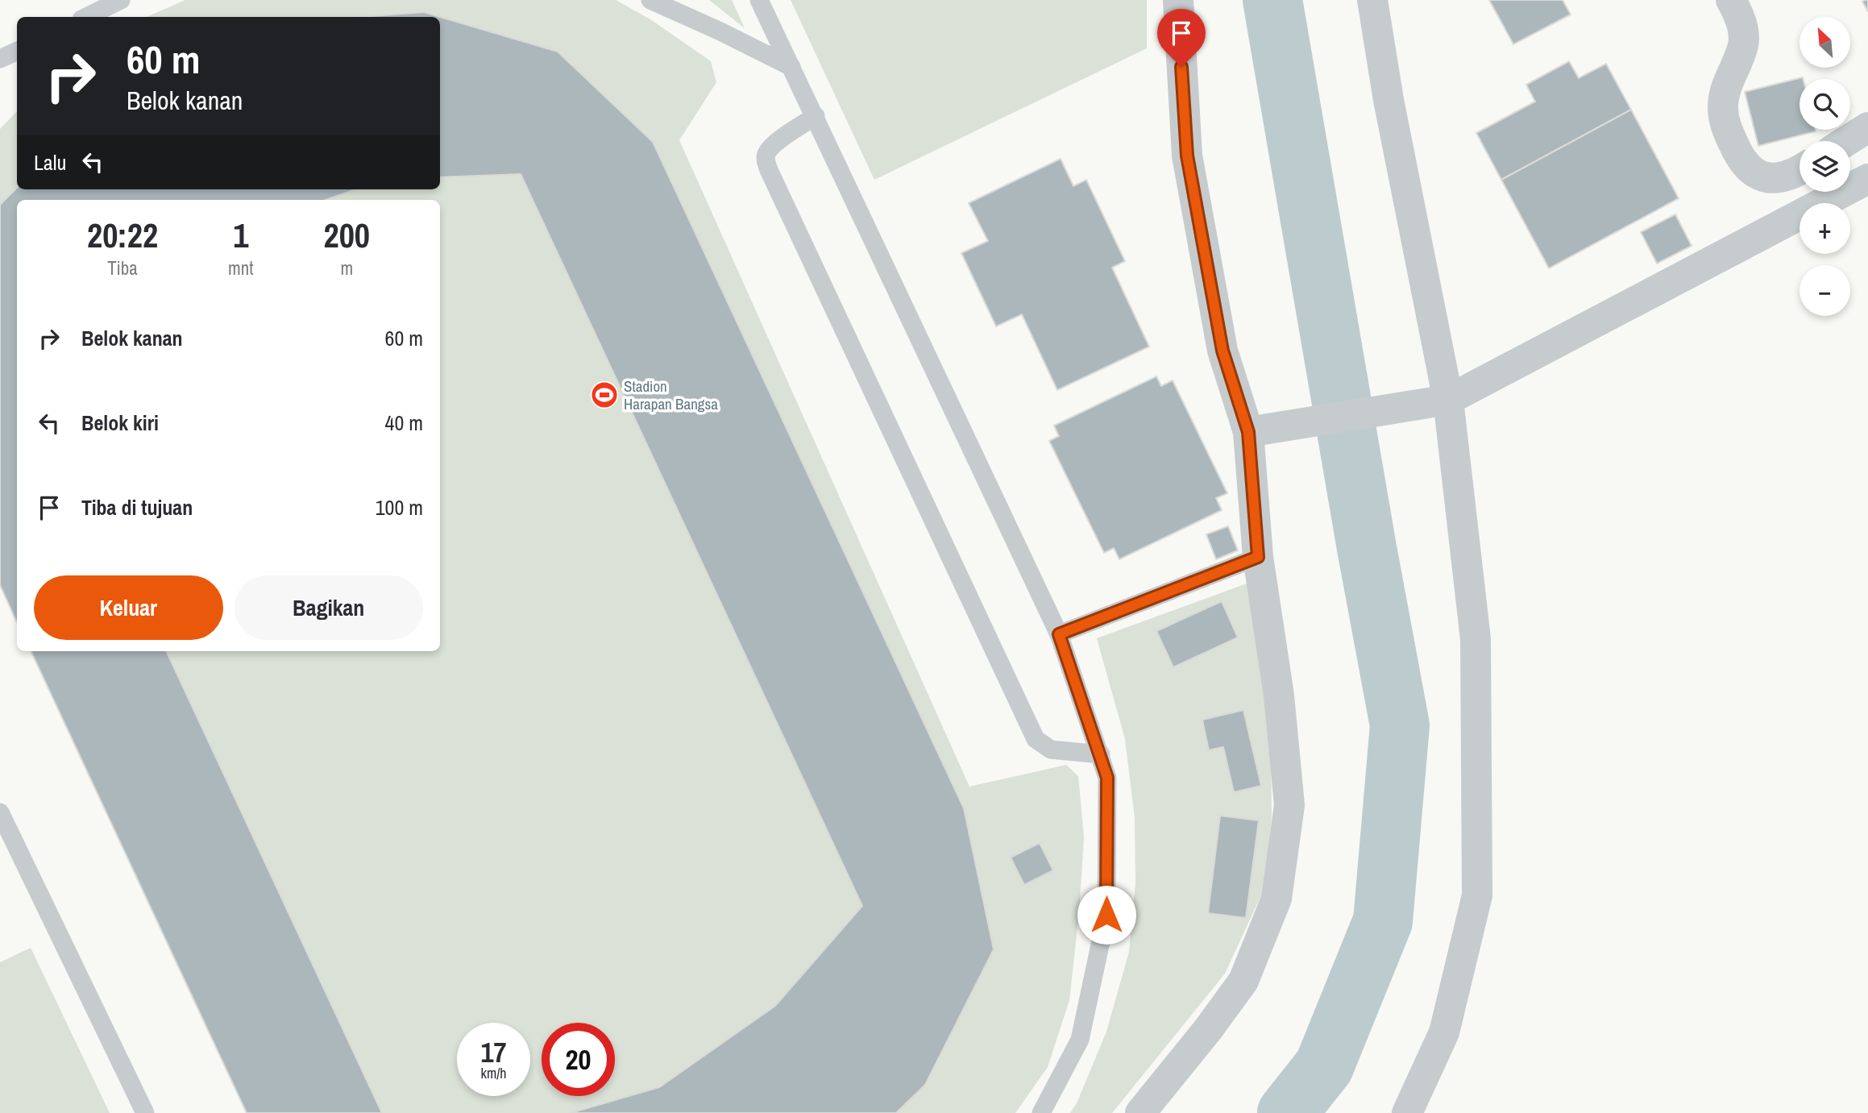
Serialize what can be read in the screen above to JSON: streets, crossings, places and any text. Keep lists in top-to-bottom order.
{
  "places": {
    "sports": ["Stadion Harapan Bangsa"]
  },
  "north": "top left",
  "page": {
    "map_buttons": ["+", "−"],
    "turn": ["60 m", "Belok kanan"],
    "then": "Lalu",
    "eta": [
      "20:22",
      "Tiba",
      "1",
      "mnt",
      "200",
      "m"
    ],
    "list": [
      {
        "name": "Belok kanan",
        "value": "60 m"
      },
      {
        "name": "Belok kiri",
        "value": "40 m"
      },
      {
        "name": "Tiba di tujuan",
        "value": "100 m"
      }
    ],
    "buttons": ["Keluar", "Bagikan"],
    "speed": "17 km/h",
    "limit": "20"
  }
}
